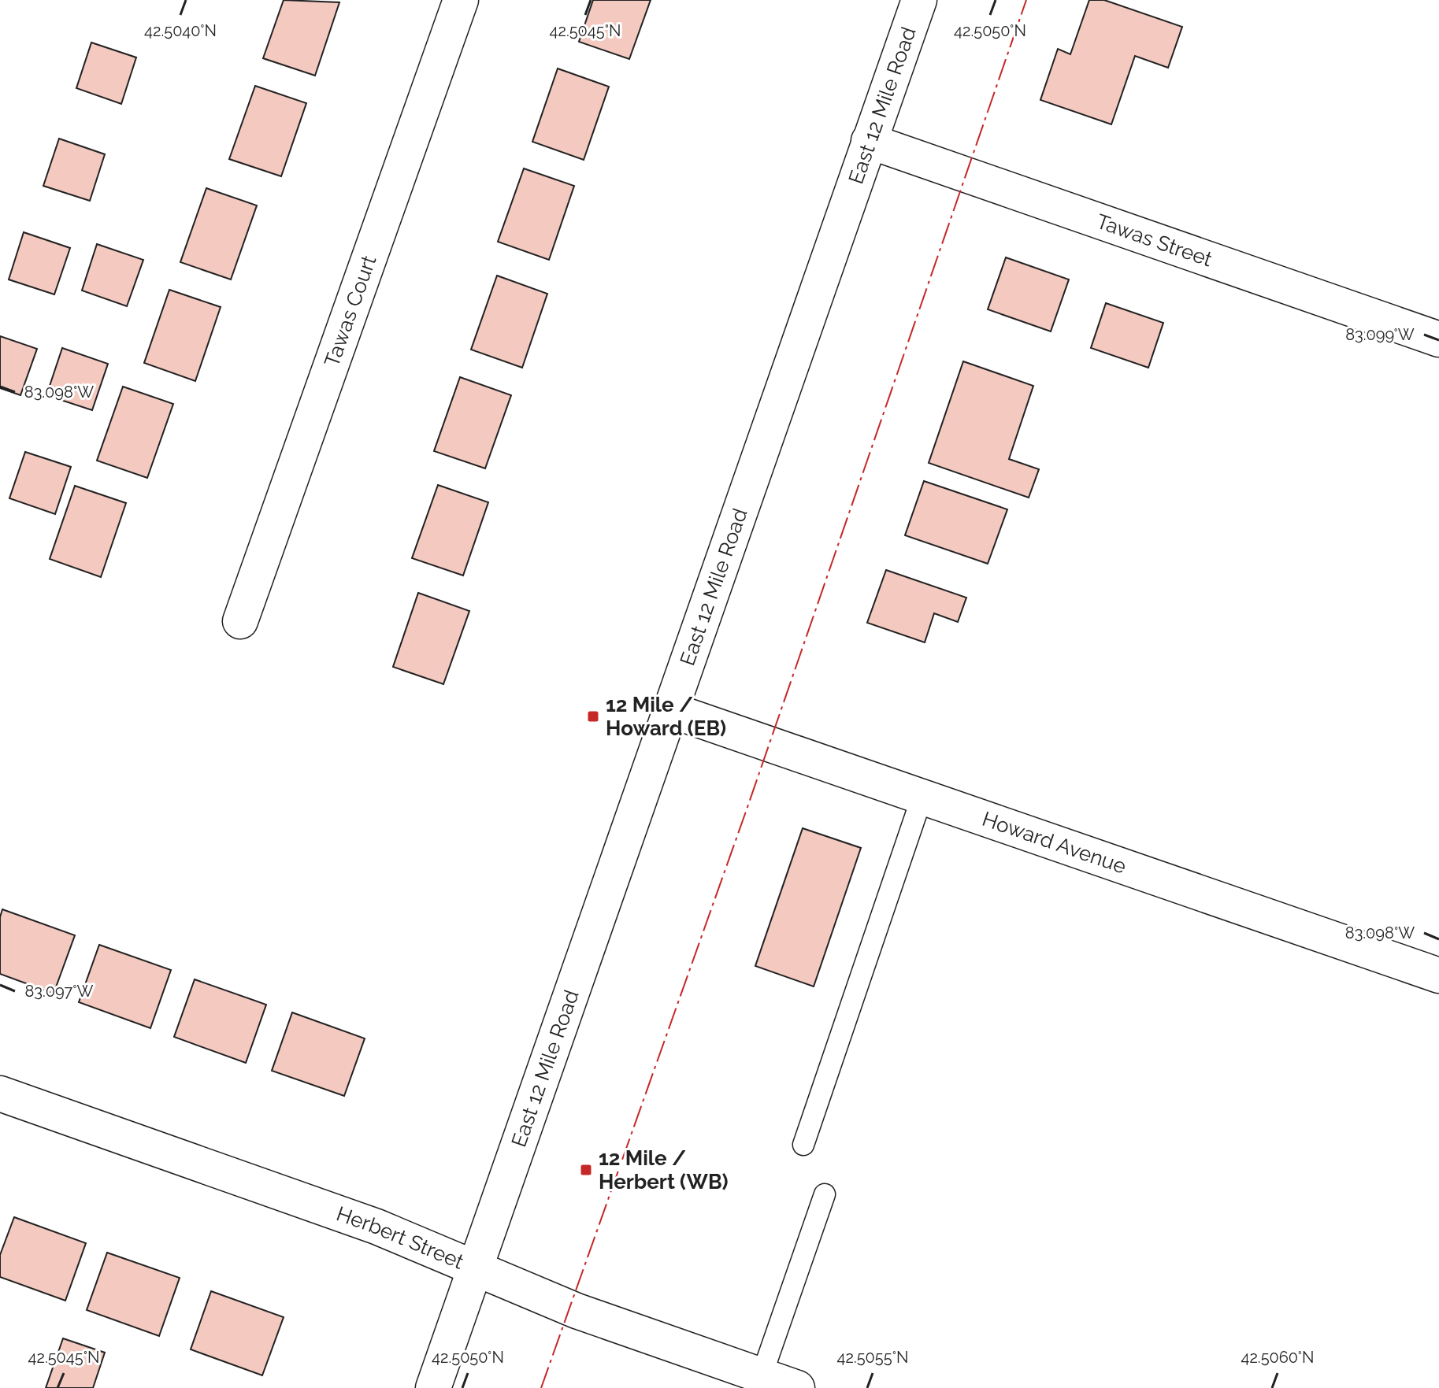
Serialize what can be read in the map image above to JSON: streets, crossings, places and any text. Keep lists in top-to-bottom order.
{
  "streets": {
    "street": [
      "East 12 Mile Road",
      "Tawas Street",
      "Tawas Court",
      "Howard Avenue",
      "Herbert Street"
    ]
  },
  "crossings": [
    ["East 12 Mile Road", "Tawas Street"],
    ["East 12 Mile Road", "Howard Avenue"],
    ["East 12 Mile Road", "Herbert Street"]
  ],
  "places": {
    "transit": ["12 Mile / Howard (EB)", "12 Mile / Herbert (WB)"]
  },
  "coordinates": [
    "42.5040°N",
    "42.5045°N",
    "42.5050°N",
    "83.099°W",
    "83.098°W",
    "83.097°W",
    "42.5055°N",
    "42.5060°N"
  ]
}
